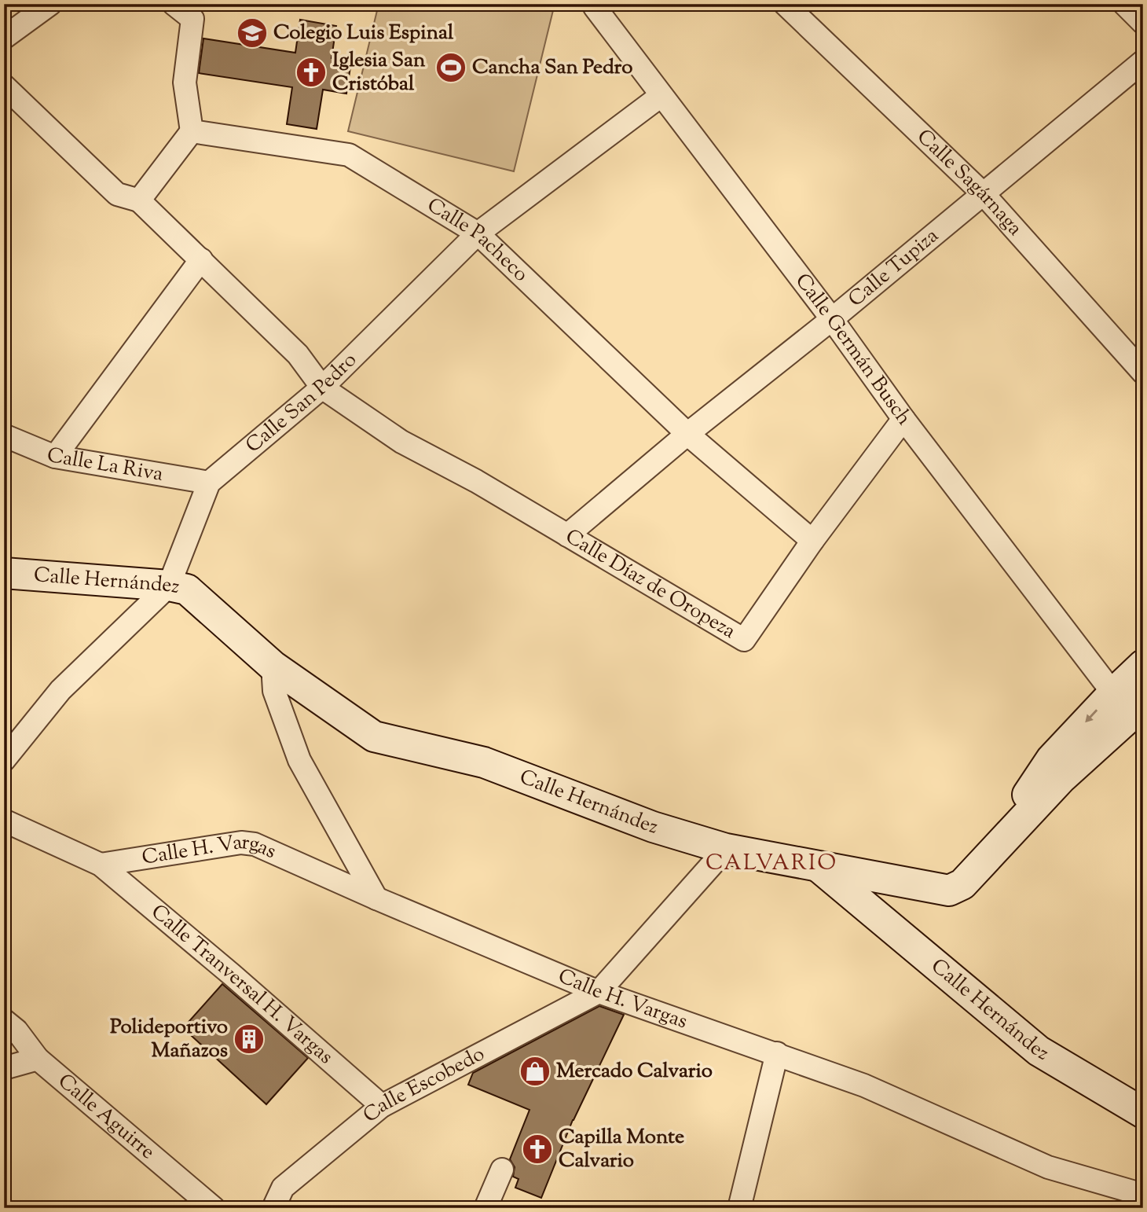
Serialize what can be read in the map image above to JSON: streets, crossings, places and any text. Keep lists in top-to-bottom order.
{
  "streets": {
    "main road": ["Calle Hernández"],
    "street": [
      "Calle Sagárnaga",
      "Calle Pacheco",
      "Calle Tupiza",
      "Calle Germán Busch",
      "Calle San Pedro",
      "Calle La Riva",
      "Calle Díaz de Oropeza",
      "Calle H. Vargas",
      "Calle Tranversal H. Vargas",
      "Calle Escobedo",
      "Calle Aguirre"
    ]
  },
  "crossings": [
    ["Calle Sagárnaga", "Calle Tupiza"],
    ["Calle Pacheco", "Calle Tupiza"],
    ["Calle Pacheco", "Calle San Pedro"],
    ["Calle Pacheco", "Calle Díaz de Oropeza"],
    ["Calle Tupiza", "Calle Germán Busch"],
    ["Calle Tupiza", "Calle Díaz de Oropeza"],
    ["Calle Germán Busch", "Calle San Pedro"],
    ["Calle Germán Busch", "Calle Díaz de Oropeza"],
    ["Calle San Pedro", "Calle La Riva"],
    ["Calle San Pedro", "Calle Hernández"],
    ["Calle San Pedro", "Calle Díaz de Oropeza"],
    ["Calle H. Vargas", "Calle Tranversal H. Vargas"],
    ["Calle H. Vargas", "Calle Escobedo"],
    ["Calle Tranversal H. Vargas", "Calle Escobedo"]
  ],
  "districts": ["CALVARIO"],
  "places": {
    "school or university": ["Colegio Luis Espinal"],
    "sports": ["Cancha San Pedro"],
    "church": ["Iglesia San Cristóbal", "Capilla Monte Calvario"],
    "building": ["Polideportivo Mañazos"],
    "shop": ["Mercado Calvario"]
  }
}
